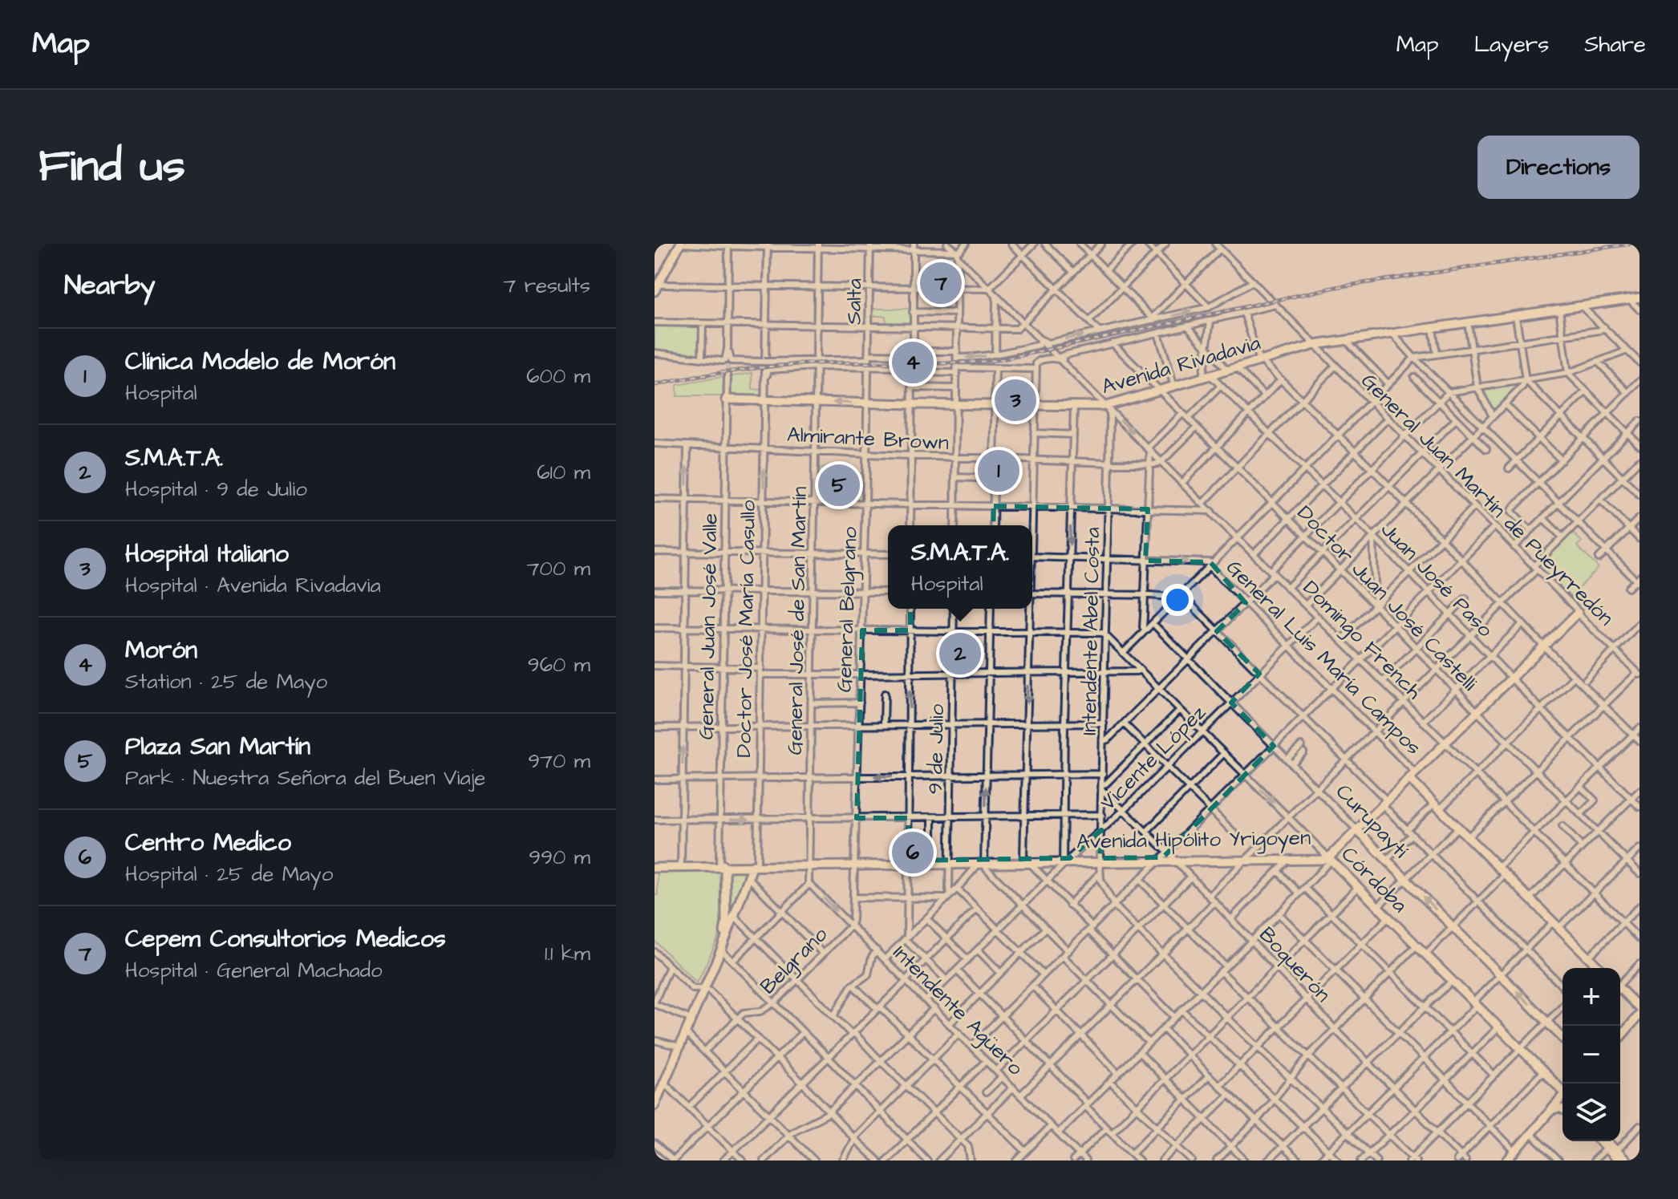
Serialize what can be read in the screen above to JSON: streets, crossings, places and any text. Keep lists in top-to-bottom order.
{
  "streets": {
    "main road": [
      "Avenida Rivadavia",
      "General Luis María Campos",
      "Curupaytí",
      "Avenida Hipólito Yrigoyen",
      "Córdoba"
    ],
    "street": [
      "Salta",
      "Almirante Brown",
      "General Juan Martín de Pueyrredón",
      "Juan José Paso",
      "Doctor Juan José Castelli",
      "General Belgrano",
      "General José de San Martín",
      "General Juan José Valle",
      "Doctor José María Casullo",
      "Intendente Abel Costa",
      "Domingo French",
      "9 de Julio",
      "Vicente López",
      "Belgrano",
      "Boquerón",
      "Intendente Agüero"
    ]
  },
  "crossings": [
    ["Salta", "General Belgrano"],
    ["Avenida Rivadavia", "General Juan Martín de Pueyrredón"],
    ["Avenida Rivadavia", "Juan José Paso"],
    ["Avenida Rivadavia", "Doctor Juan José Castelli"],
    ["Avenida Rivadavia", "General Belgrano"],
    ["Avenida Rivadavia", "General José de San Martín"],
    ["Avenida Rivadavia", "General Juan José Valle"],
    ["Avenida Rivadavia", "Doctor José María Casullo"],
    ["Avenida Rivadavia", "Intendente Abel Costa"],
    ["Avenida Rivadavia", "Domingo French"],
    ["Almirante Brown", "General Belgrano"],
    ["Almirante Brown", "General José de San Martín"],
    ["Almirante Brown", "General Juan José Valle"],
    ["Almirante Brown", "Doctor José María Casullo"],
    ["Almirante Brown", "Intendente Abel Costa"],
    ["Almirante Brown", "Domingo French"],
    ["General Belgrano", "Avenida Hipólito Yrigoyen"],
    ["General Belgrano", "Belgrano"],
    ["General José de San Martín", "Doctor José María Casullo"],
    ["General José de San Martín", "Avenida Hipólito Yrigoyen"],
    ["General José de San Martín", "Intendente Agüero"],
    ["General Juan José Valle", "Avenida Hipólito Yrigoyen"],
    ["Doctor José María Casullo", "Avenida Hipólito Yrigoyen"],
    ["Intendente Abel Costa", "Domingo French"],
    ["Intendente Abel Costa", "Vicente López"],
    ["Intendente Abel Costa", "Avenida Hipólito Yrigoyen"],
    ["Intendente Abel Costa", "Córdoba"],
    ["Intendente Abel Costa", "Boquerón"],
    ["Domingo French", "Vicente López"],
    ["General Luis María Campos", "Vicente López"],
    ["9 de Julio", "Avenida Hipólito Yrigoyen"],
    ["Vicente López", "Curupaytí"],
    ["Vicente López", "Avenida Hipólito Yrigoyen"],
    ["Vicente López", "Córdoba"],
    ["Vicente López", "Boquerón"],
    ["Vicente López", "Intendente Agüero"],
    ["Avenida Hipólito Yrigoyen", "Córdoba"],
    ["Avenida Hipólito Yrigoyen", "Belgrano"],
    ["Avenida Hipólito Yrigoyen", "Boquerón"],
    ["Belgrano", "Intendente Agüero"]
  ],
  "page": {
    "header": "Map",
    "nav": ["Map", "Layers", "Share"],
    "title": "Find us",
    "buttons": "Directions",
    "heading": ["Nearby", "7 results"],
    "pins": [
      "7",
      "4",
      "3",
      "1",
      "5",
      "2",
      "6"
    ],
    "list": [
      {
        "mark": "1",
        "name": "Clínica Modelo de Morón",
        "note": "Hospital",
        "value": "600 m"
      },
      {
        "mark": "2",
        "name": "S.M.A.T.A.",
        "note": "Hospital · 9 de Julio",
        "value": "610 m"
      },
      {
        "mark": "3",
        "name": "Hospital Italiano",
        "note": "Hospital · Avenida Rivadavia",
        "value": "700 m"
      },
      {
        "mark": "4",
        "name": "Morón",
        "note": "Station · 25 de Mayo",
        "value": "960 m"
      },
      {
        "mark": "5",
        "name": "Plaza San Martín",
        "note": "Park · Nuestra Señora del Buen Viaje",
        "value": "970 m"
      },
      {
        "mark": "6",
        "name": "Centro Medico",
        "note": "Hospital · 25 de Mayo",
        "value": "990 m"
      },
      {
        "mark": "7",
        "name": "Cepem Consultorios Medicos",
        "note": "Hospital · General Machado",
        "value": "1.1 km"
      }
    ],
    "popup": ["S.M.A.T.A.", "Hospital"],
    "map_buttons": ["+", "−"]
  }
}
